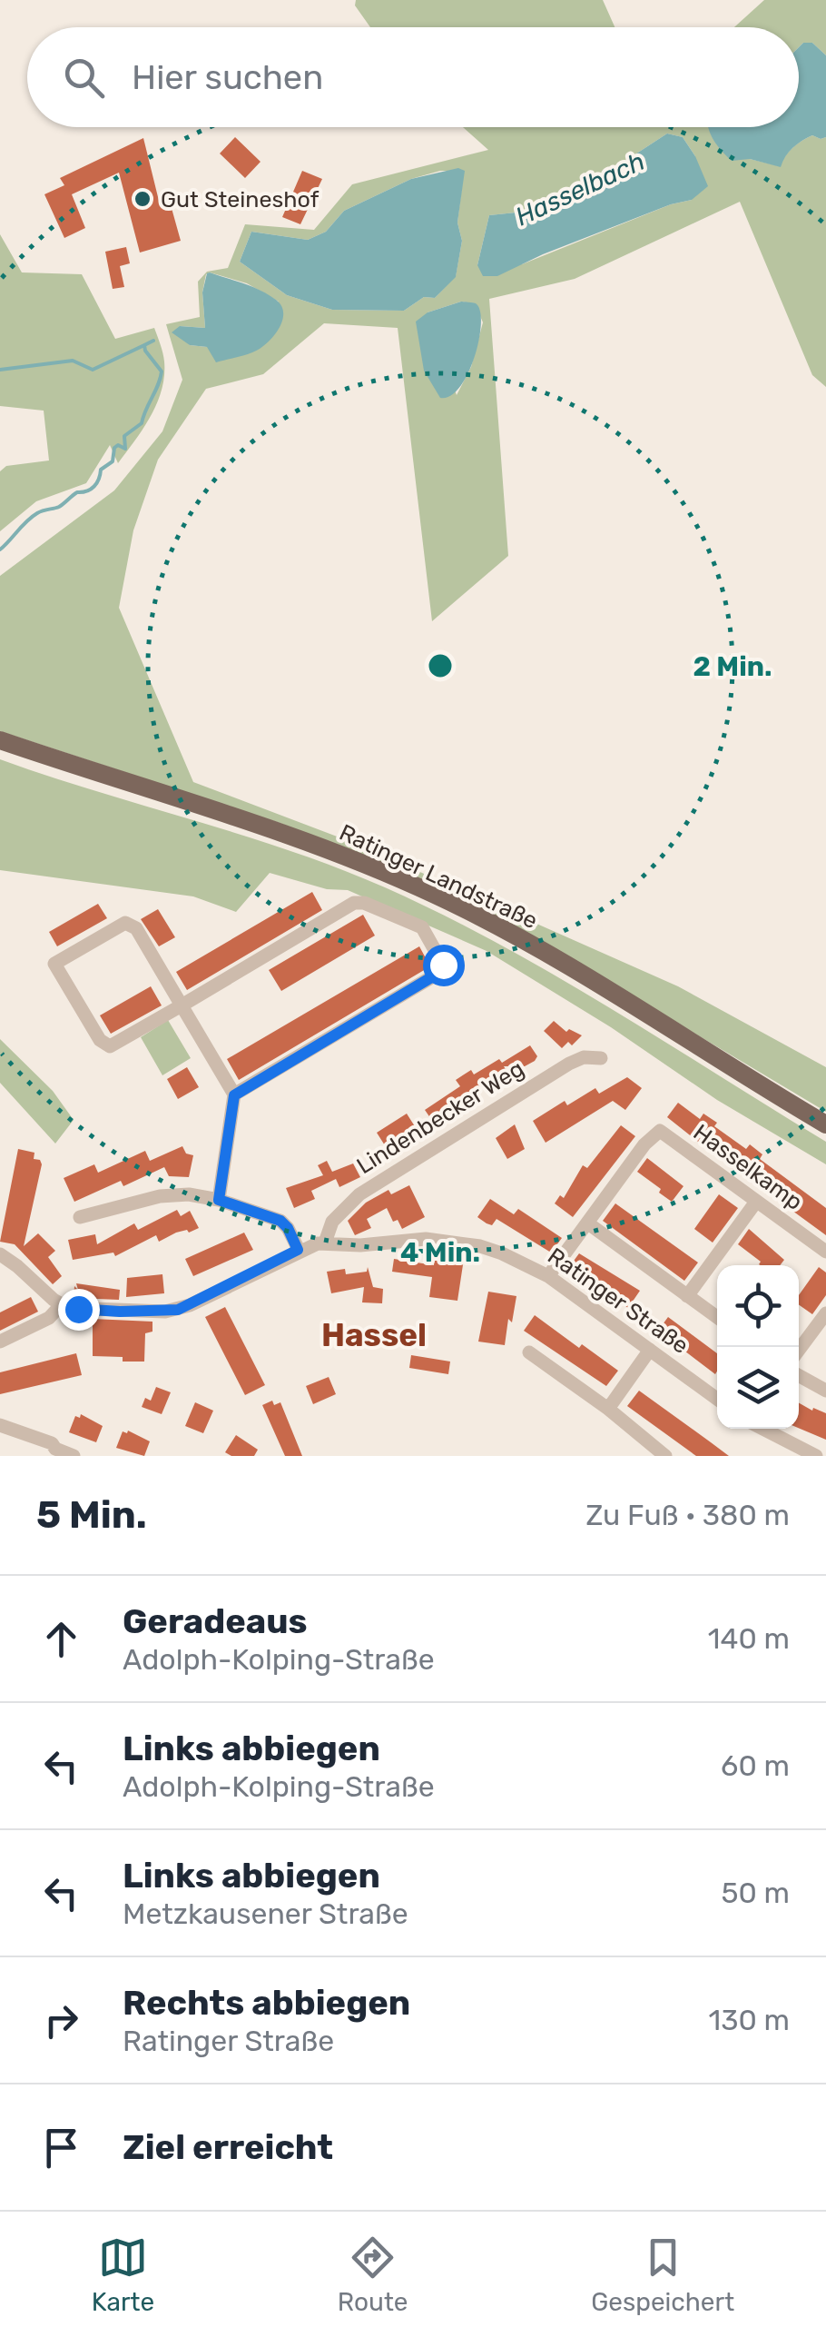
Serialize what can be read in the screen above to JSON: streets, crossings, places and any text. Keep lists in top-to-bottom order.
{
  "streets": {
    "main road": ["Ratinger Landstraße"],
    "street": ["Lindenbecker Weg", "Hasselkamp", "Ratinger Straße"]
  },
  "crossings": [
    ["Lindenbecker Weg", "Ratinger Straße"],
    ["Hasselkamp", "Ratinger Straße"]
  ],
  "districts": ["Hassel"],
  "water": ["Hasselbach"],
  "places": ["Gut Steineshof"],
  "page": {
    "search": "Hier suchen",
    "heading": ["5 Min.", "Zu Fuß · 380 m"],
    "list": [
      ["Geradeaus", "Adolph-Kolping-Straße", "140 m"],
      ["Links abbiegen", "Adolph-Kolping-Straße", "60 m"],
      ["Links abbiegen", "Metzkausener Straße", "50 m"],
      ["Rechts abbiegen", "Ratinger Straße", "130 m"],
      "Ziel erreicht"
    ],
    "nav": ["Karte", "Route", "Gespeichert"]
  },
  "rings": ["2 Min.", "4 Min."]
}
